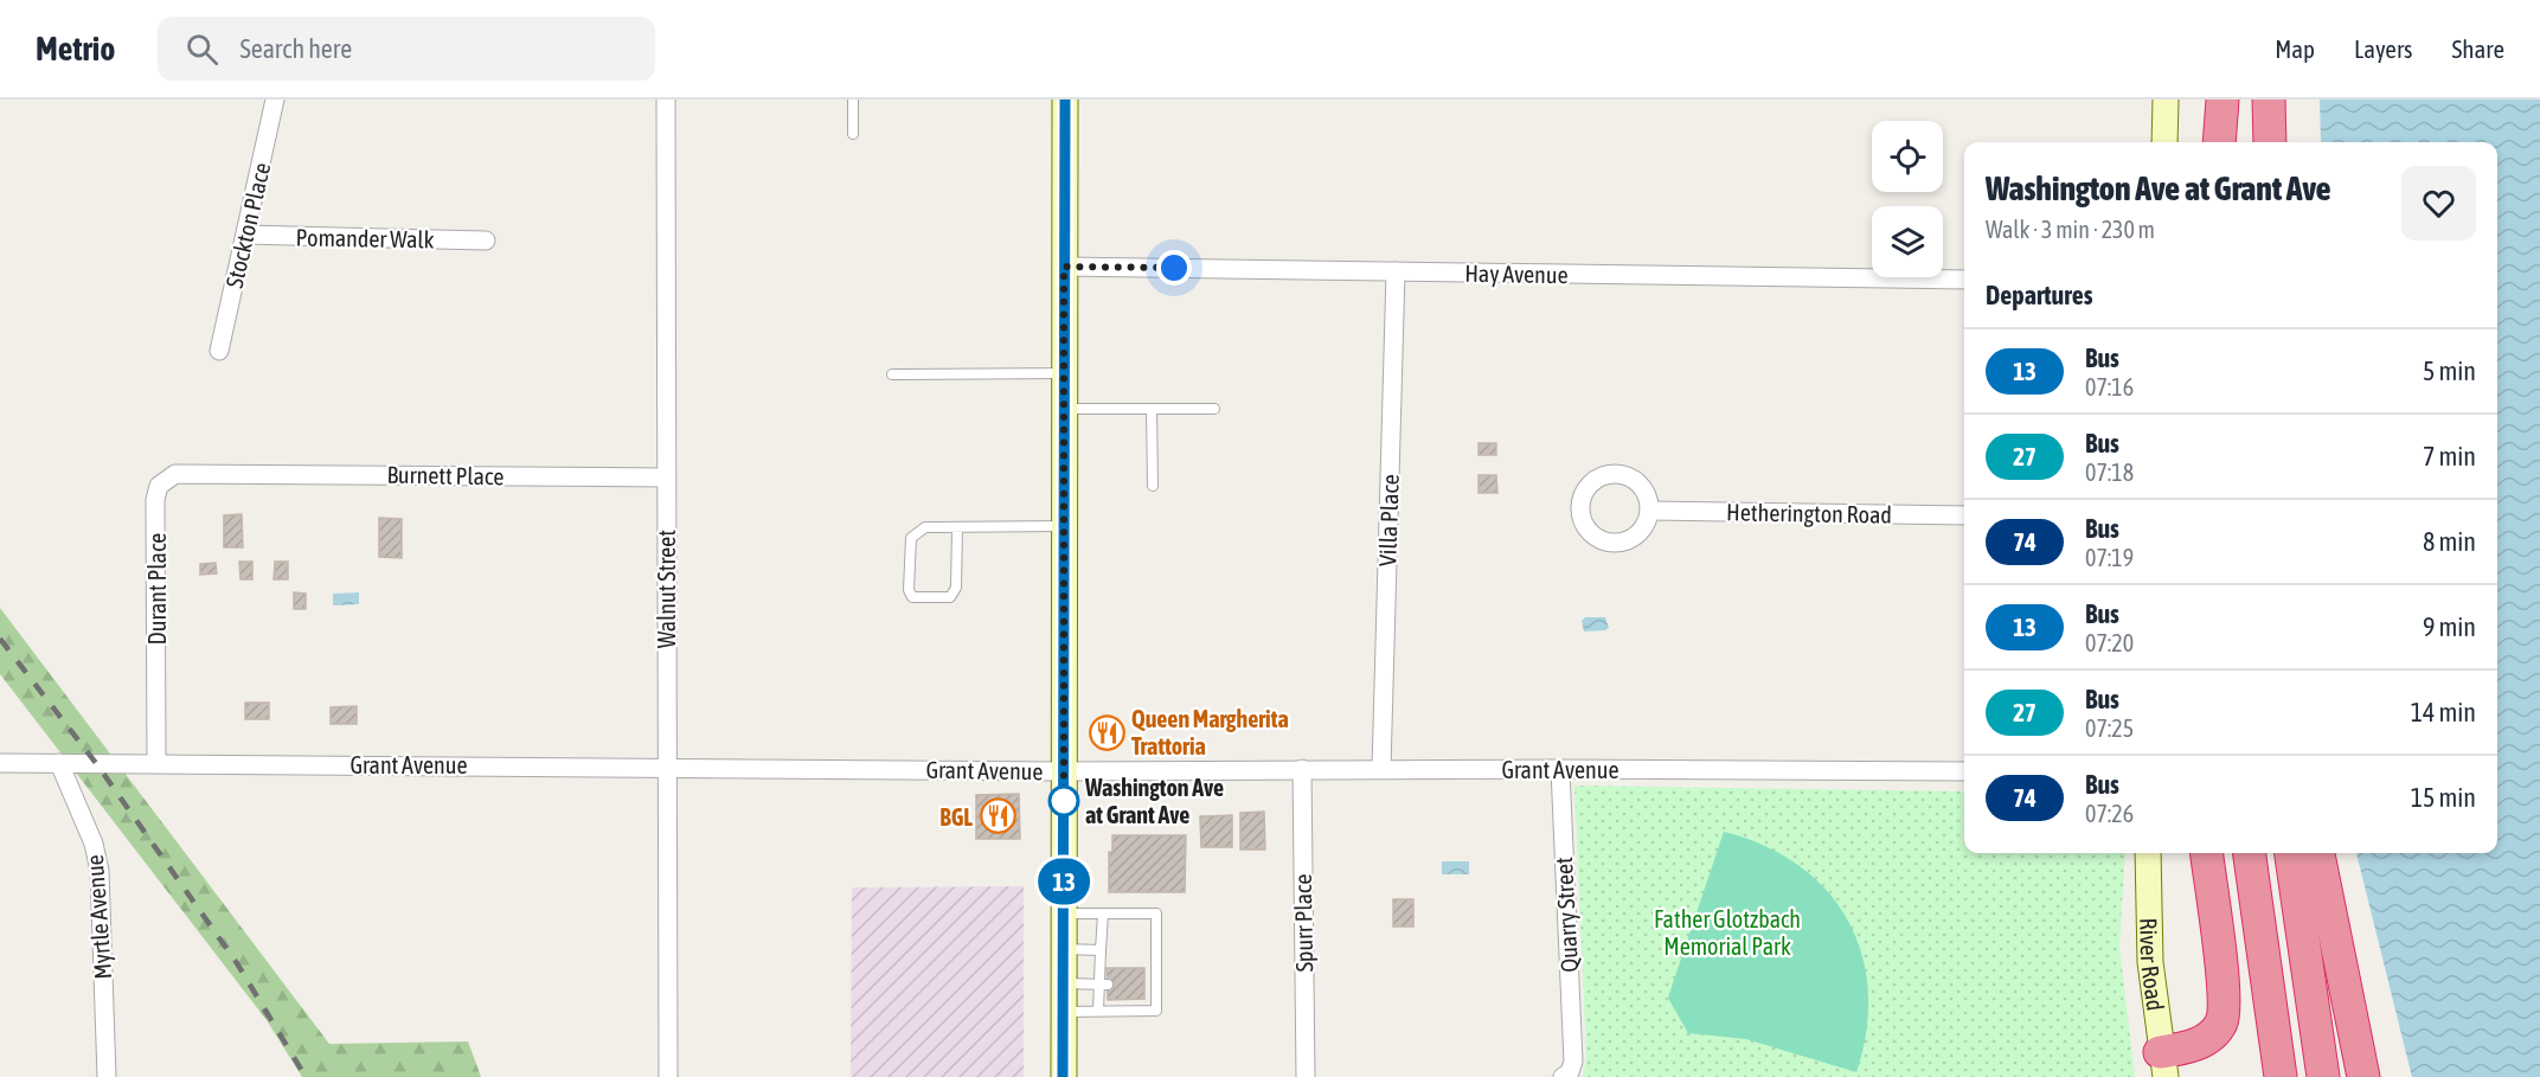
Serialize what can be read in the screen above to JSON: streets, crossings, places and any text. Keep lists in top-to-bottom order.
{
  "streets": {
    "main road": ["River Road"],
    "street": [
      "Stockton Place",
      "Pomander Walk",
      "Hay Avenue",
      "Burnett Place",
      "Hetherington Road",
      "Villa Place",
      "Durant Place",
      "Walnut Street",
      "Grant Avenue",
      "Quarry Street",
      "Myrtle Avenue",
      "Spurr Place"
    ]
  },
  "crossings": [
    ["Stockton Place", "Pomander Walk"],
    ["Hay Avenue", "Villa Place"],
    ["Burnett Place", "Durant Place"],
    ["Burnett Place", "Walnut Street"],
    ["Villa Place", "Grant Avenue"],
    ["Durant Place", "Grant Avenue"],
    ["Walnut Street", "Grant Avenue"],
    ["Grant Avenue", "Quarry Street"],
    ["Grant Avenue", "Myrtle Avenue"],
    ["Grant Avenue", "Spurr Place"]
  ],
  "parks": ["Father Glotzbach Memorial Park"],
  "places": {
    "restaurant": ["Queen Margherita Trattoria", "BGL"],
    "other": ["Washington Ave at Grant Ave"]
  },
  "lines": ["bus line 13"],
  "page": {
    "header": "Metrio",
    "search": "Search here",
    "nav": ["Map", "Layers", "Share"],
    "on_map": "13",
    "heading": [
      ["Washington Ave at Grant Ave", "Walk · 3 min · 230 m"],
      "Departures"
    ],
    "list": [
      {
        "mark": "13",
        "name": "Bus",
        "note": "07:16",
        "value": "5 min"
      },
      {
        "mark": "27",
        "name": "Bus",
        "note": "07:18",
        "value": "7 min"
      },
      {
        "mark": "74",
        "name": "Bus",
        "note": "07:19",
        "value": "8 min"
      },
      {
        "mark": "13",
        "name": "Bus",
        "note": "07:20",
        "value": "9 min"
      },
      {
        "mark": "27",
        "name": "Bus",
        "note": "07:25",
        "value": "14 min"
      },
      {
        "mark": "74",
        "name": "Bus",
        "note": "07:26",
        "value": "15 min"
      }
    ]
  }
}
